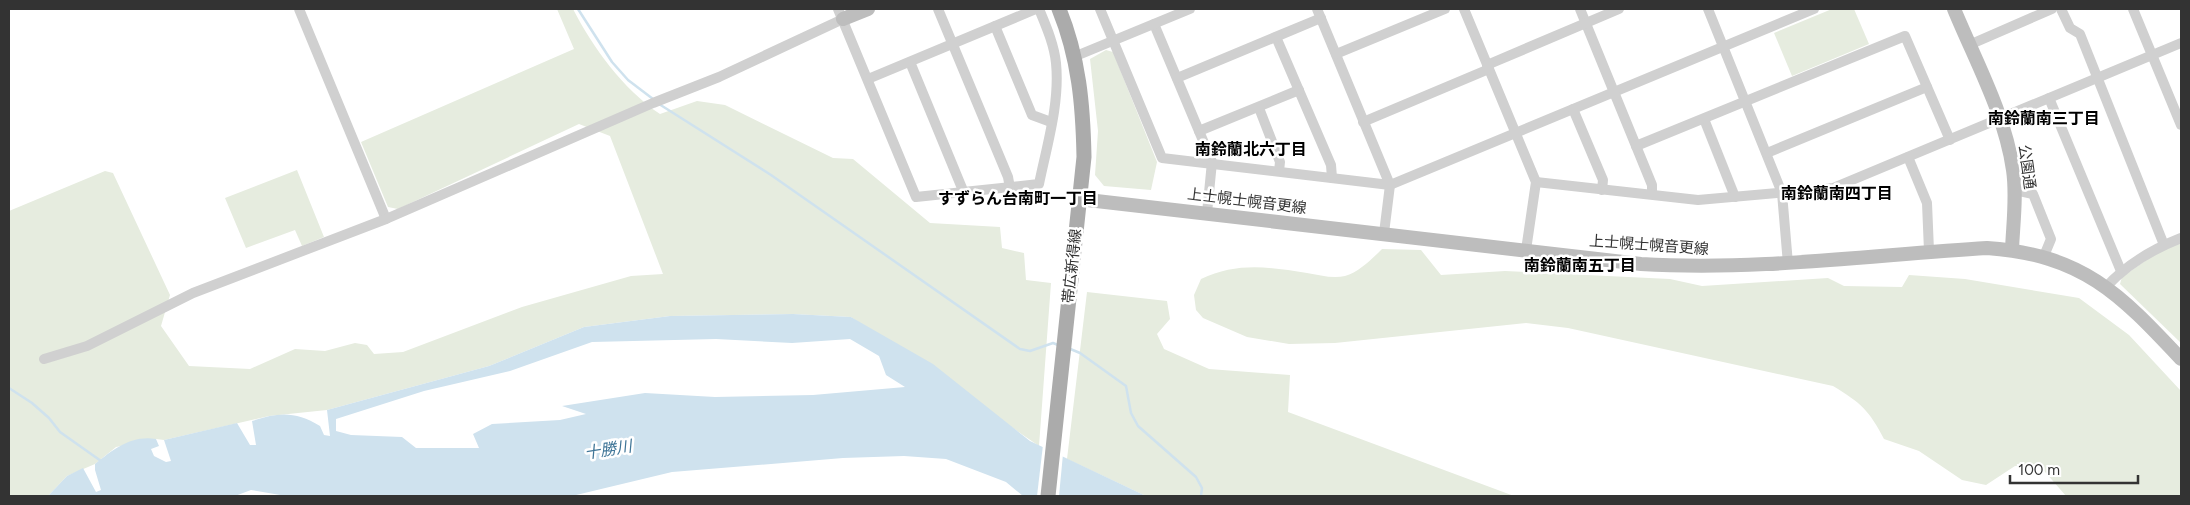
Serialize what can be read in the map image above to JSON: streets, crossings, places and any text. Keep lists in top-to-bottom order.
{
  "streets": {
    "main road": ["公園通", "上士幌士幌音更線", "帯広新得線"]
  },
  "crossings": [
    ["公園通", "上士幌士幌音更線"],
    ["上士幌士幌音更線", "帯広新得線"]
  ],
  "districts": [
    "南鈴蘭南三丁目",
    "南鈴蘭北六丁目",
    "南鈴蘭南四丁目",
    "すずらん台南町一丁目",
    "南鈴蘭南五丁目"
  ],
  "water": ["十勝川"],
  "scale_bar": "100 m"
}
